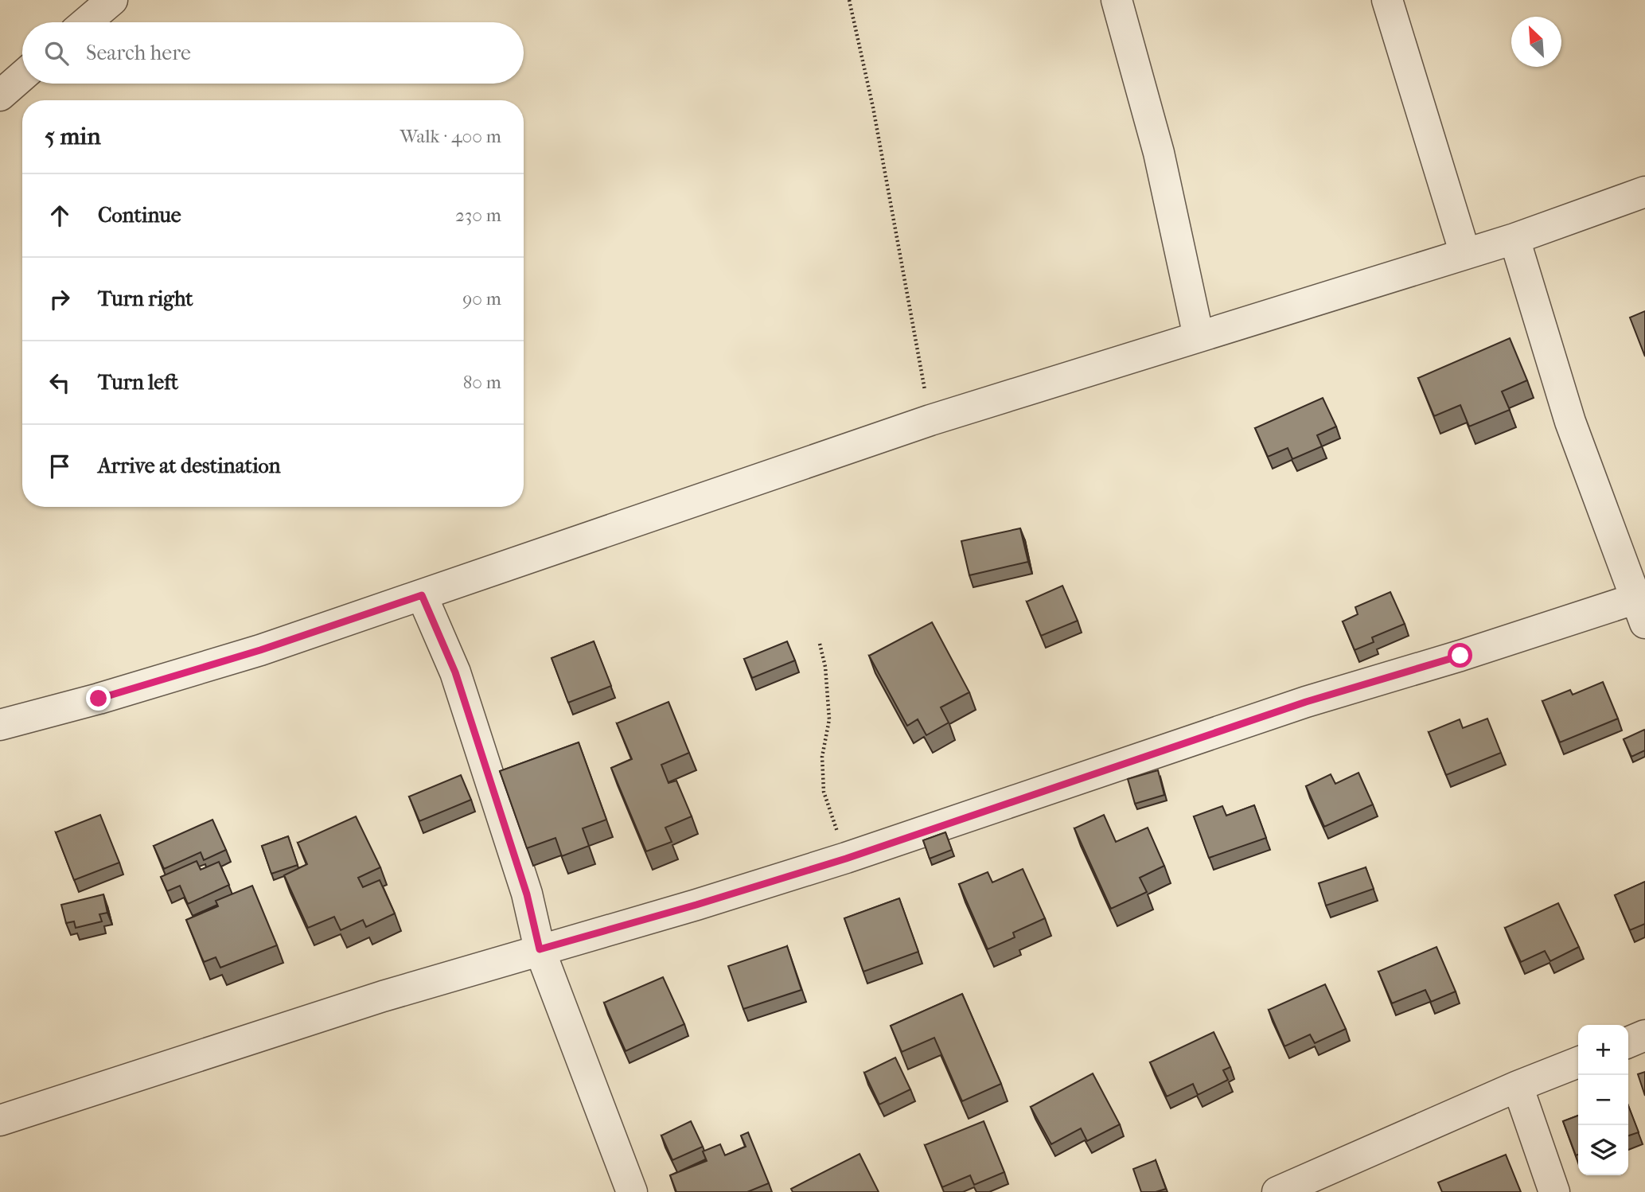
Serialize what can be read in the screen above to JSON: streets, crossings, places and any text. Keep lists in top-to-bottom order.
{
  "north": "top left",
  "page": {
    "search": "Search here",
    "heading": ["5 min", "Walk · 400 m"],
    "list": [
      ["Continue", "230 m"],
      ["Turn right", "90 m"],
      ["Turn left", "80 m"],
      "Arrive at destination"
    ],
    "map_buttons": ["+", "−"]
  }
}
